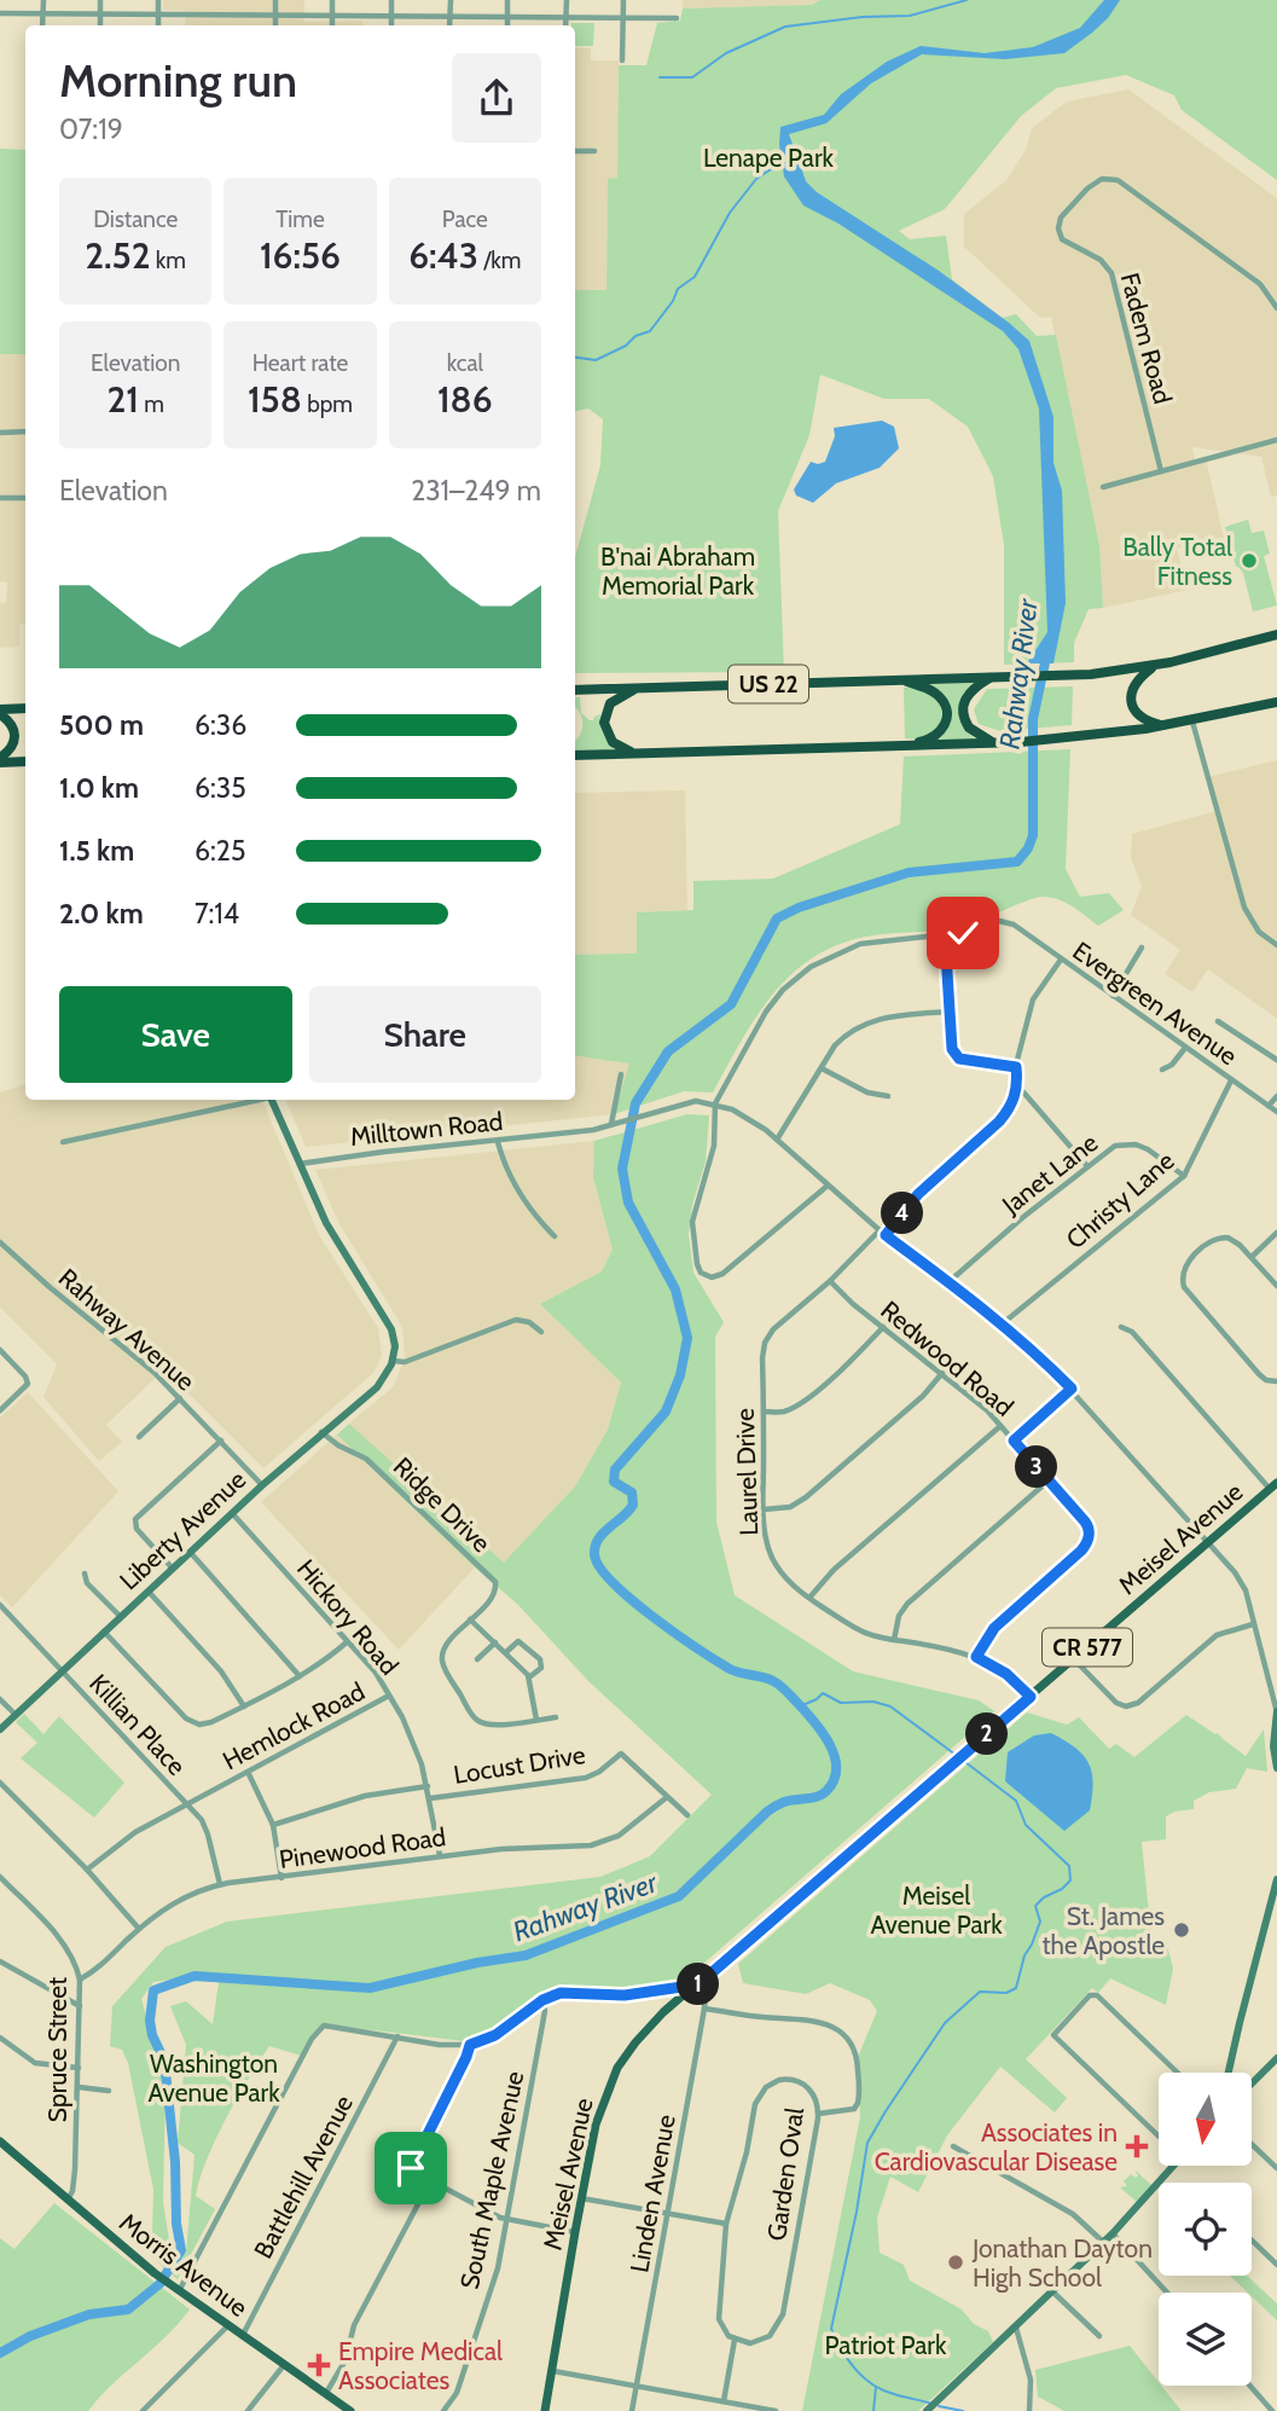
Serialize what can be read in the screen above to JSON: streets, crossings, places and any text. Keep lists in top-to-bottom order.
{
  "streets": {
    "highway": ["US 22"],
    "main road": ["Meisel Avenue", "CR 577", "Morris Avenue"],
    "street": [
      "Fadem Road",
      "Evergreen Avenue",
      "Milltown Road",
      "Janet Lane",
      "Christy Lane",
      "Rahway Avenue",
      "Redwood Road",
      "Laurel Drive",
      "Ridge Drive",
      "Liberty Avenue",
      "Hickory Road",
      "Killian Place",
      "Hemlock Road",
      "Locust Drive",
      "Pinewood Road",
      "Spruce Street",
      "Garden Oval",
      "Battlehill Avenue",
      "South Maple Avenue",
      "Linden Avenue"
    ]
  },
  "crossings": [
    ["Evergreen Avenue", "Christy Lane"],
    ["Milltown Road", "Janet Lane"],
    ["Milltown Road", "Christy Lane"],
    ["Milltown Road", "Laurel Drive"],
    ["Milltown Road", "Meisel Avenue"],
    ["Janet Lane", "Christy Lane"],
    ["Rahway Avenue", "Liberty Avenue"],
    ["Redwood Road", "Laurel Drive"],
    ["Laurel Drive", "Meisel Avenue"],
    ["Ridge Drive", "Liberty Avenue"],
    ["Liberty Avenue", "Hickory Road"],
    ["Liberty Avenue", "Killian Place"],
    ["Meisel Avenue", "Linden Avenue"],
    ["Hickory Road", "Hemlock Road"],
    ["Hickory Road", "Locust Drive"],
    ["Hickory Road", "Pinewood Road"],
    ["Killian Place", "Hemlock Road"],
    ["Killian Place", "Pinewood Road"],
    ["Locust Drive", "Pinewood Road"],
    ["Pinewood Road", "Spruce Street"],
    ["Spruce Street", "Morris Avenue"],
    ["Battlehill Avenue", "Morris Avenue"]
  ],
  "water": ["Rahway River"],
  "parks": [
    "Lenape Park",
    "B'nai Abraham Memorial Park",
    "Meisel Avenue Park",
    "Washington Avenue Park",
    "Patriot Park"
  ],
  "places": {
    "other": ["Bally Total Fitness", "St. James the Apostle", "Jonathan Dayton High School"],
    "health": ["Associates in Cardiovascular Disease", "Empire Medical Associates"]
  },
  "north": "bottom",
  "page": {
    "heading": ["Morning run", "07:19"],
    "stats": [
      ["Distance", "2.52 km"],
      ["Time", "16:56"],
      ["Pace", "6:43 /km"],
      ["Elevation", "21 m"],
      ["Heart rate", "158 bpm"],
      ["kcal", "186"]
    ],
    "chart": ["Elevation", "231–249 m"],
    "list": [
      {
        "name": "500 m",
        "note": "6:36"
      },
      {
        "name": "1.0 km",
        "note": "6:35"
      },
      {
        "name": "1.5 km",
        "note": "6:25"
      },
      {
        "name": "2.0 km",
        "note": "7:14"
      }
    ],
    "buttons": ["Save", "Share"],
    "pins": [
      "4",
      "3",
      "2",
      "1"
    ]
  }
}
